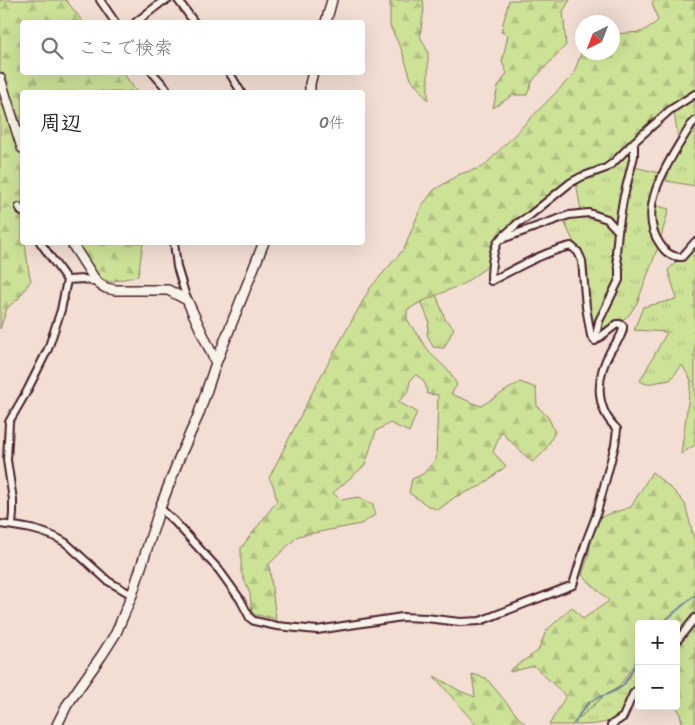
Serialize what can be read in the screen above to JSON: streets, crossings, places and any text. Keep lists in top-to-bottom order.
{
  "north": "bottom left",
  "page": {
    "search": "ここで検索",
    "heading": ["周辺", "0件"],
    "map_buttons": ["+", "−"]
  }
}
